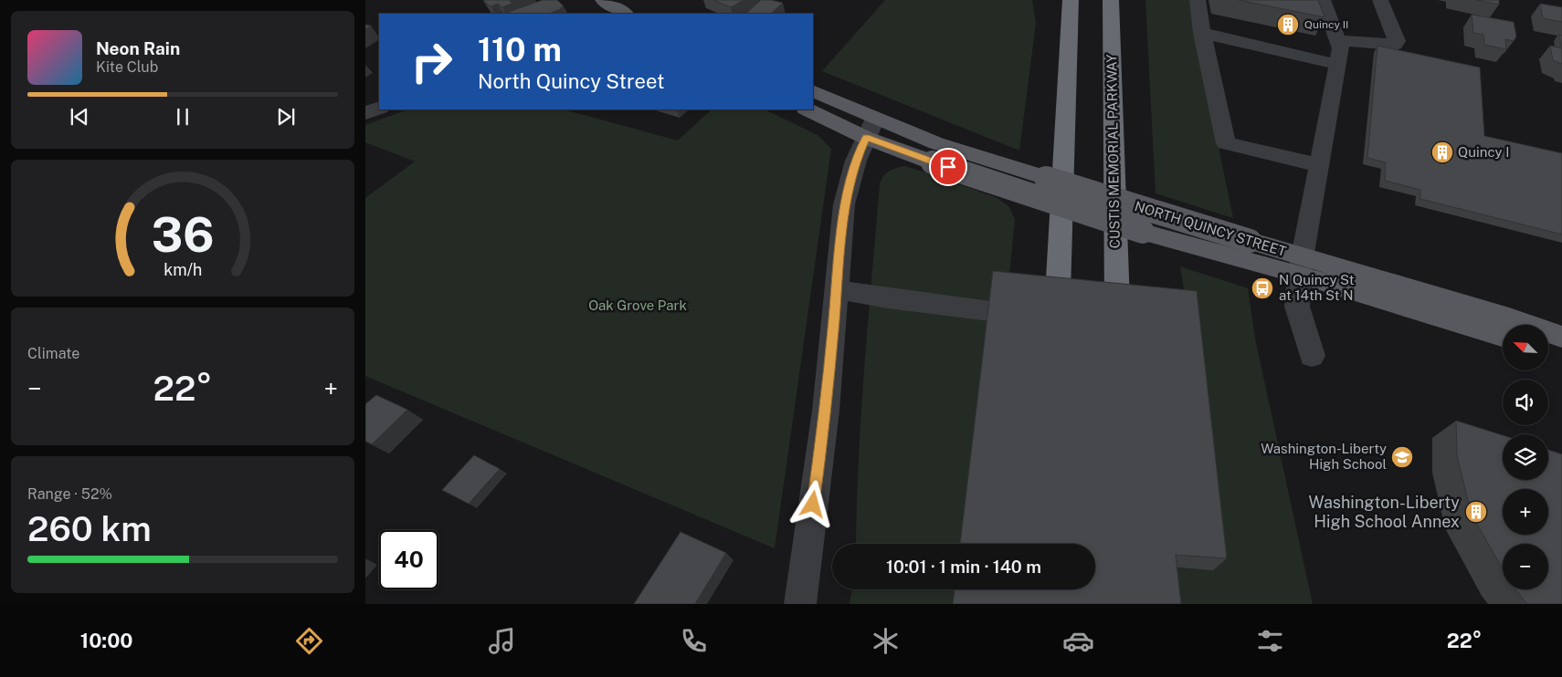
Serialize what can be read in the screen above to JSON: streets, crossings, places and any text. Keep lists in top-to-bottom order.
{
  "streets": {
    "highway": ["CUSTIS MEMORIAL PARKWAY"],
    "main road": ["NORTH QUINCY STREET"]
  },
  "parks": ["Oak Grove Park"],
  "places": {
    "building": ["Quincy II", "Quincy I", "Washington-Liberty High School Annex"],
    "bus stop": ["N Quincy St at 14th St N"],
    "school or university": ["Washington-Liberty High School"]
  },
  "north": "top left",
  "page": {
    "turn": ["110 m", "North Quincy Street"],
    "song": ["Neon Rain", "Kite Club"],
    "tile": [
      "Climate",
      ["Range · 52%", "260 km"]
    ],
    "map_buttons": ["+", "−"],
    "heat": ["−", "22°", "+"],
    "limit": "40",
    "trip": "10:01 · 1 min · 140 m",
    "tabs": ["10:00", "22°"],
    "gauge": ["36", "km/h"]
  }
}
